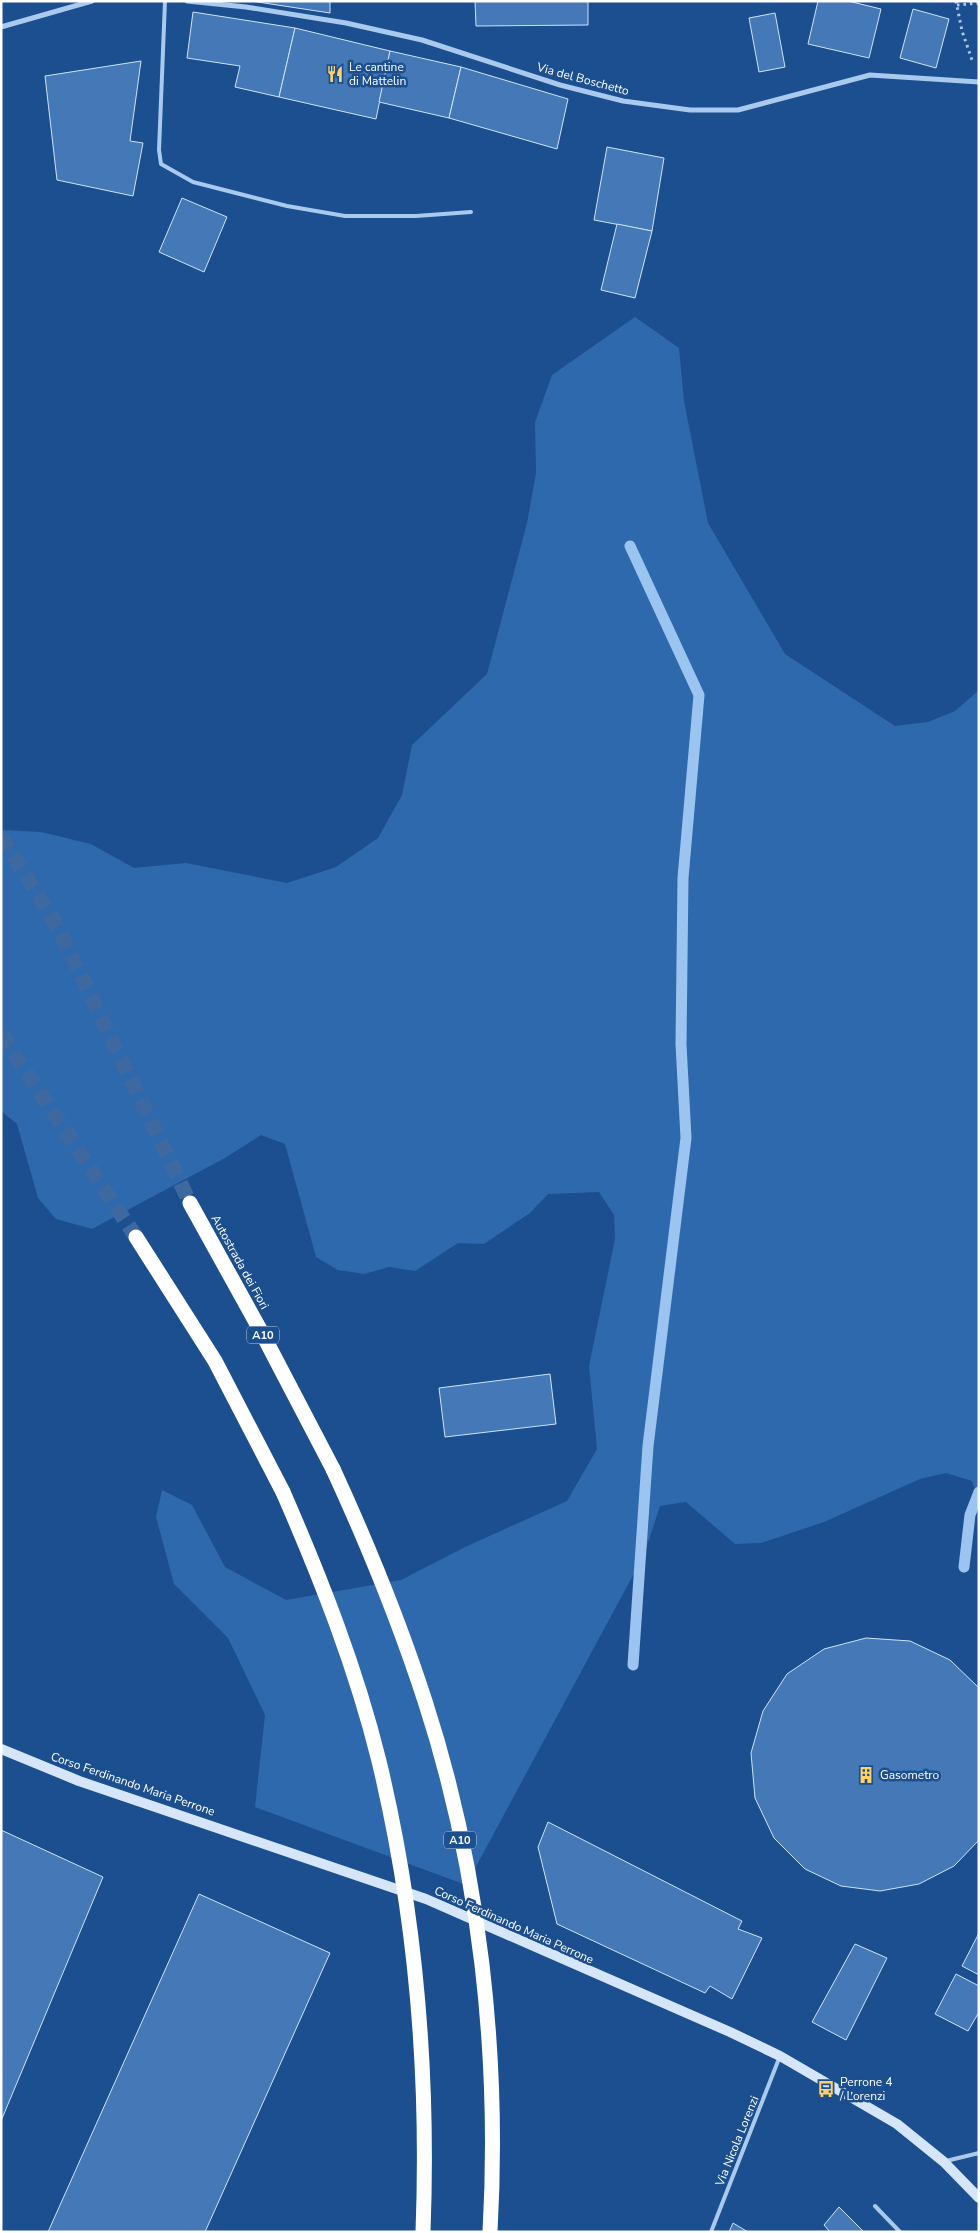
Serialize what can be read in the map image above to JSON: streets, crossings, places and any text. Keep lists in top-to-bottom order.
{
  "streets": {
    "highway": ["Autostrada dei Fiori", "A10"],
    "main road": ["Corso Ferdinando Maria Perrone"],
    "street": ["Via del Boschetto"],
    "lane": ["Via Nicola Lorenzi"]
  },
  "crossings": [
    ["Corso Ferdinando Maria Perrone", "Via Nicola Lorenzi"]
  ],
  "places": {
    "restaurant": ["Le cantine di Mattelin"],
    "building": ["Gasometro"],
    "bus stop": ["Perrone 4 / Lorenzi"]
  }
}
